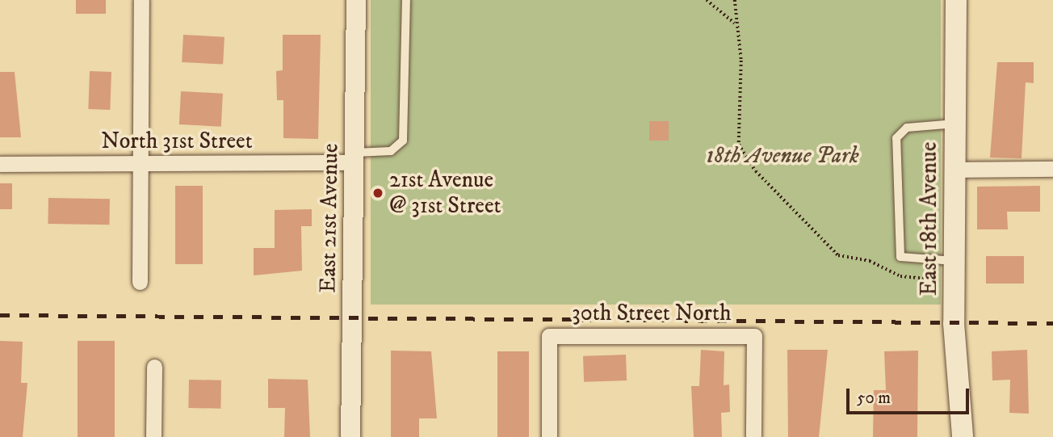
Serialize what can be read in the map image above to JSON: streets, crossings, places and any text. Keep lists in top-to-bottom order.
{
  "streets": {
    "main road": ["East 18th Avenue"],
    "street": ["North 31st Street", "East 21st Avenue", "30th Street North"]
  },
  "crossings": [
    ["North 31st Street", "East 21st Avenue"]
  ],
  "parks": ["18th Avenue Park"],
  "places": ["21st Avenue @ 31st Street"],
  "scale_bar": "50 m"
}
